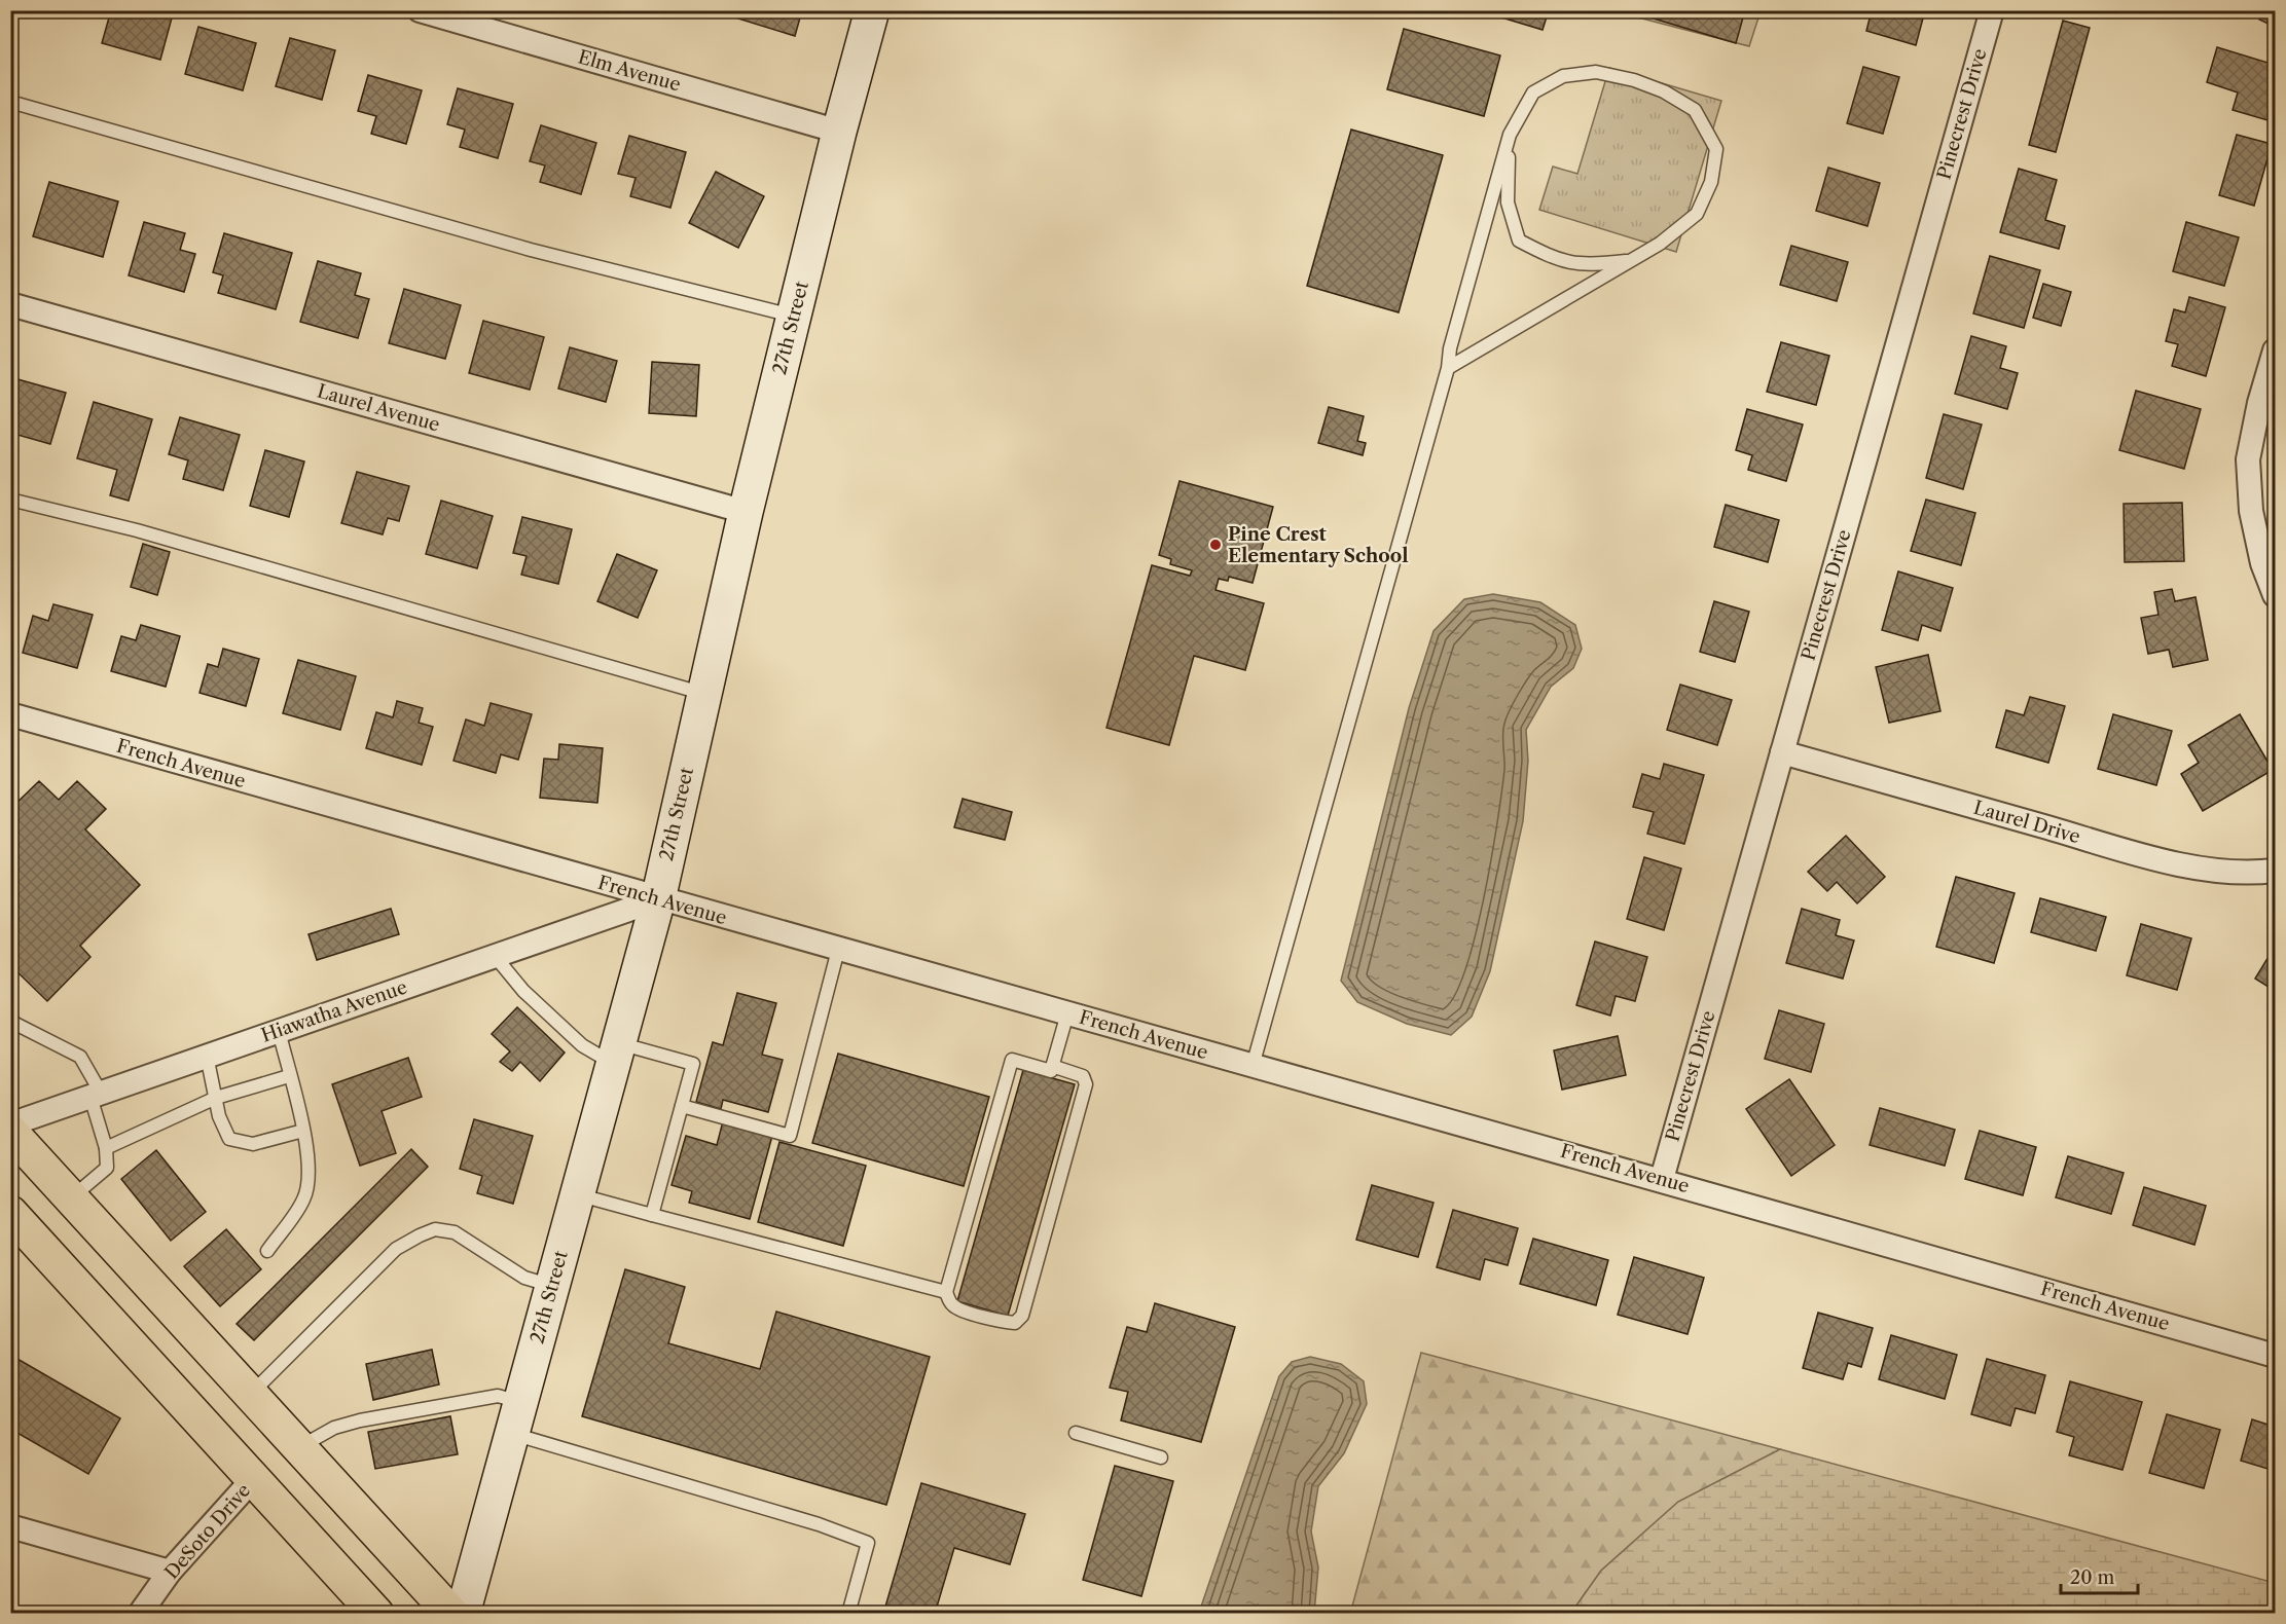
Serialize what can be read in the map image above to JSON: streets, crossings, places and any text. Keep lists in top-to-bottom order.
{
  "streets": {
    "main road": ["27th Street"],
    "street": [
      "Elm Avenue",
      "Pinecrest Drive",
      "Laurel Avenue",
      "French Avenue",
      "Laurel Drive",
      "Hiawatha Avenue",
      "DeSoto Drive"
    ]
  },
  "crossings": [
    ["Elm Avenue", "27th Street"],
    ["Pinecrest Drive", "French Avenue"],
    ["Pinecrest Drive", "Laurel Drive"],
    ["27th Street", "Laurel Avenue"],
    ["27th Street", "French Avenue"],
    ["27th Street", "Hiawatha Avenue"],
    ["French Avenue", "Hiawatha Avenue"]
  ],
  "places": ["Pine Crest Elementary School"],
  "scale_bar": "20 m"
}
